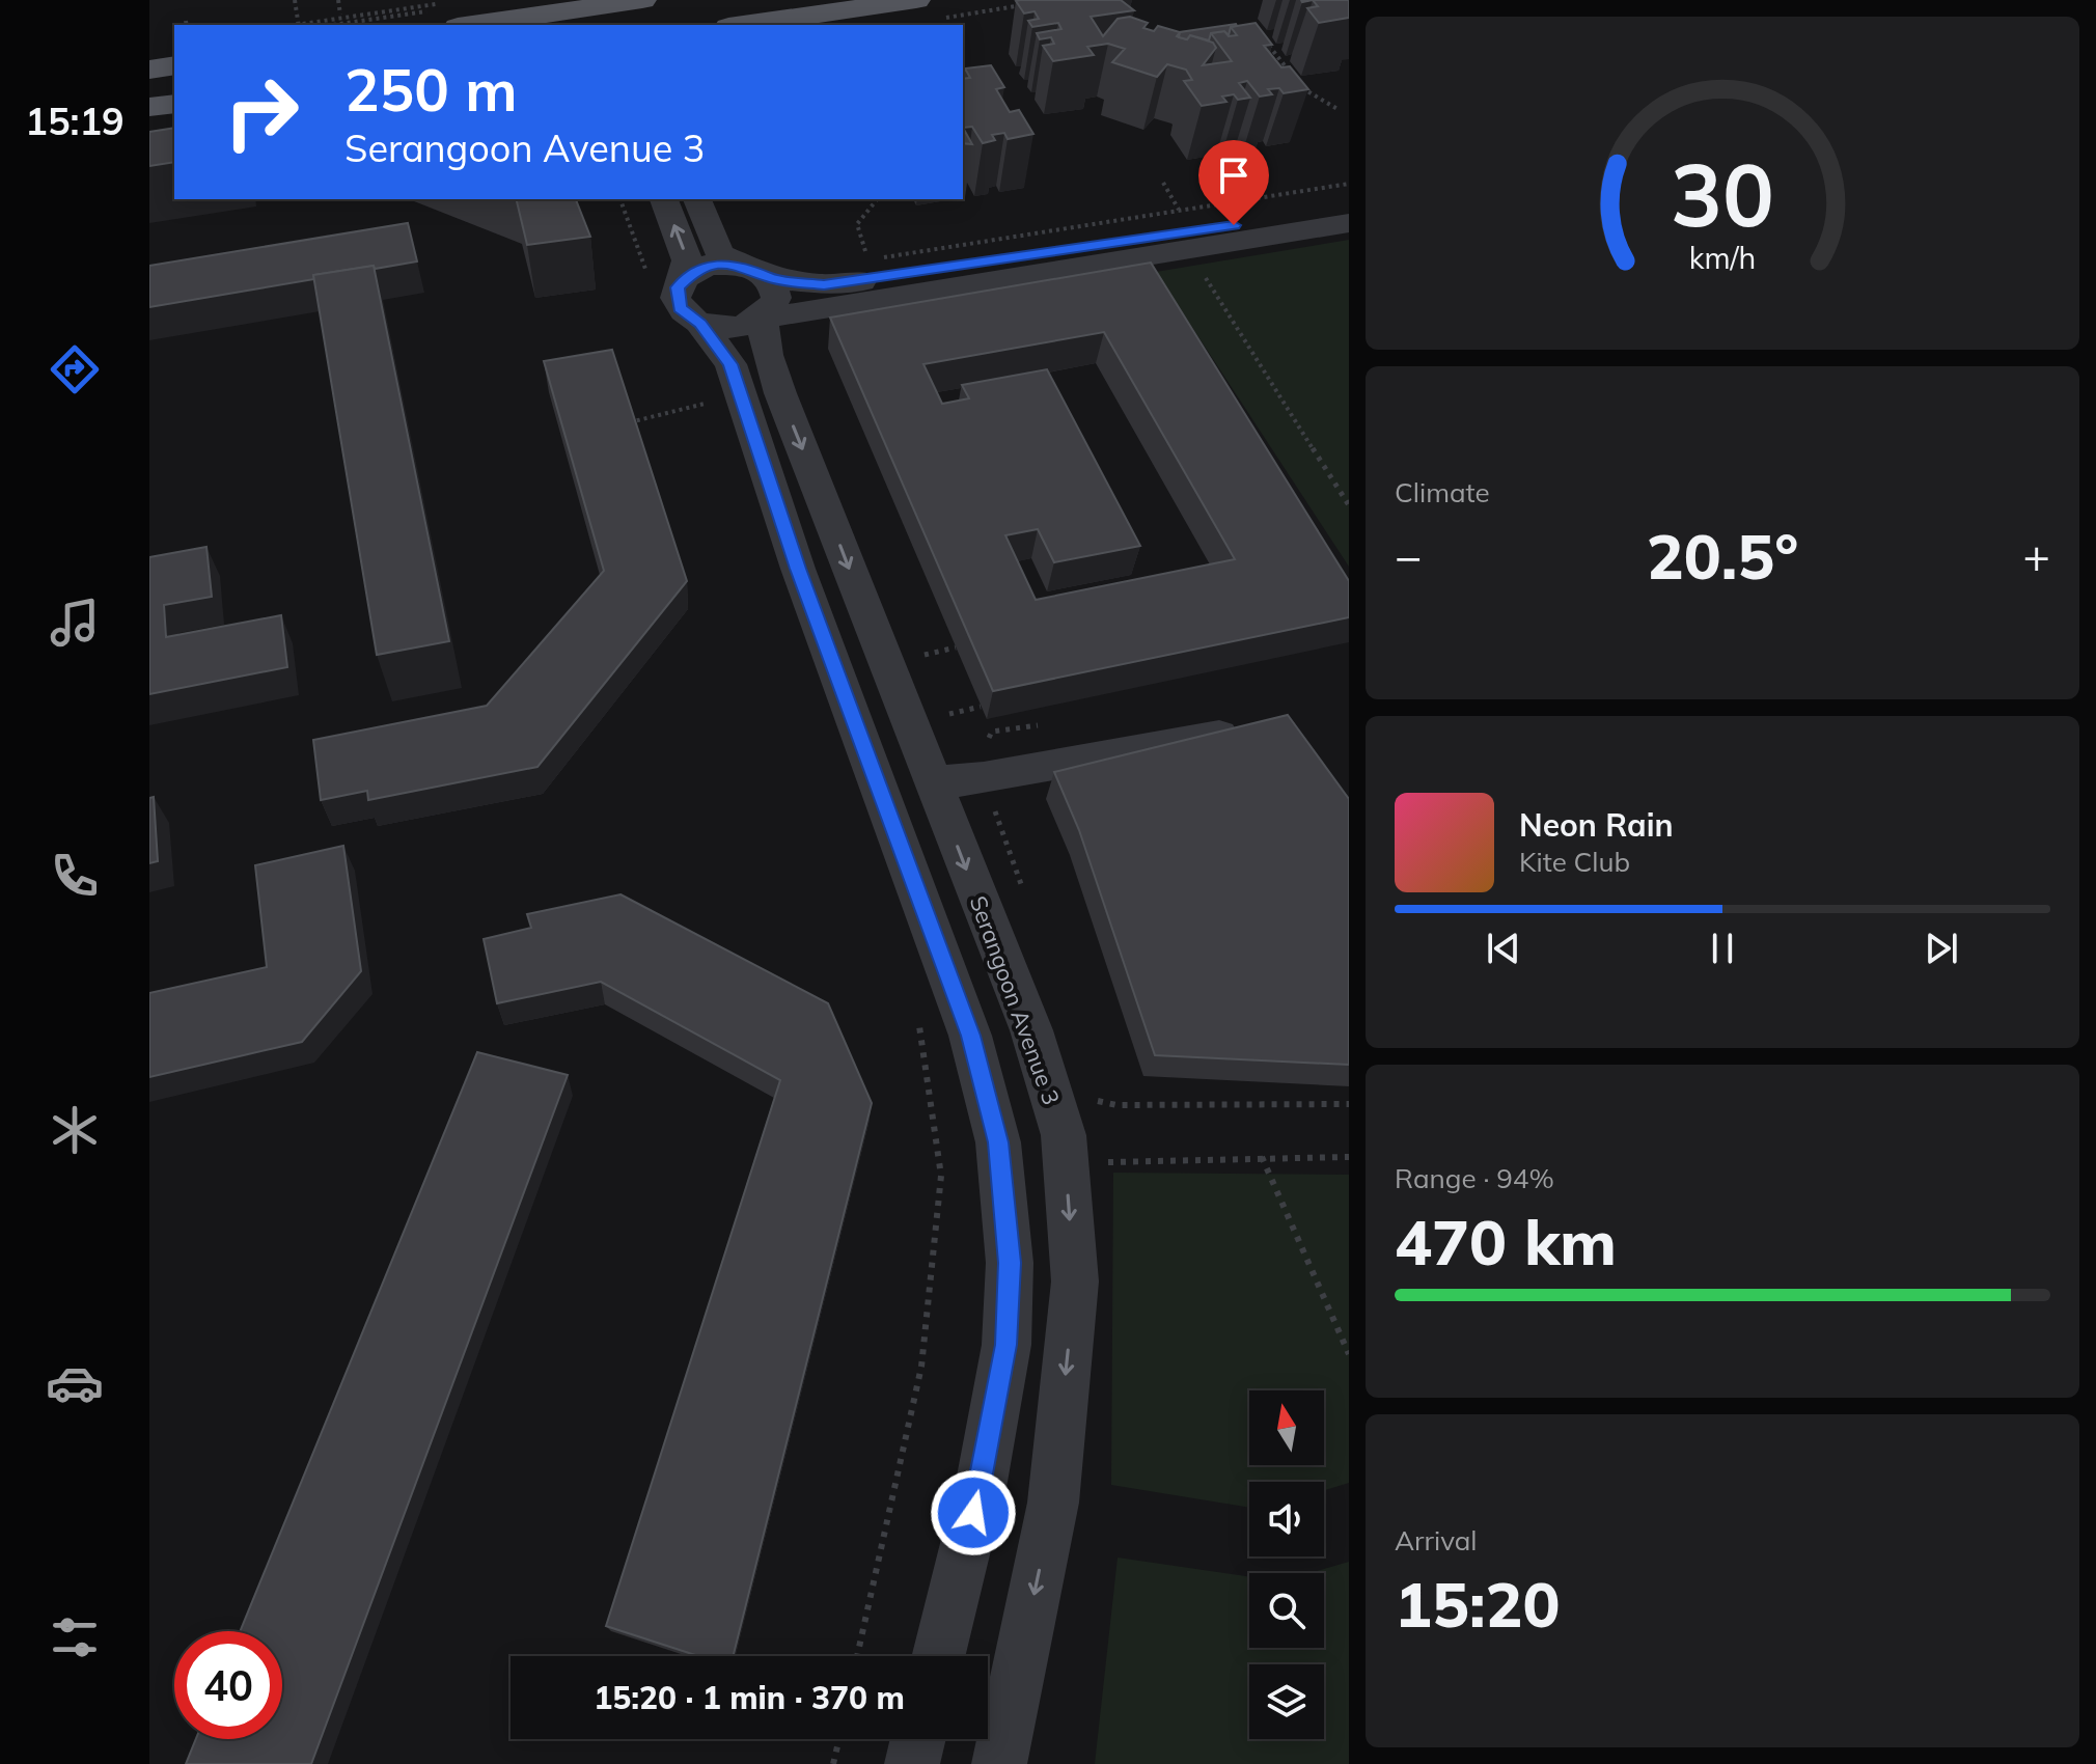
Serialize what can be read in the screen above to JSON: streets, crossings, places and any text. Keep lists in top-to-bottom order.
{
  "streets": {
    "street": ["Serangoon Avenue 3"]
  },
  "north": "top",
  "page": {
    "tabs": "15:19",
    "turn": ["250 m", "Serangoon Avenue 3"],
    "tile": [
      "Climate",
      ["Range · 94%", "470 km"],
      ["Arrival", "15:20"]
    ],
    "heat": ["−", "20.5°", "+"],
    "song": ["Neon Rain", "Kite Club"],
    "limit": "40",
    "trip": "15:20 · 1 min · 370 m",
    "gauge": ["30", "km/h"]
  }
}
